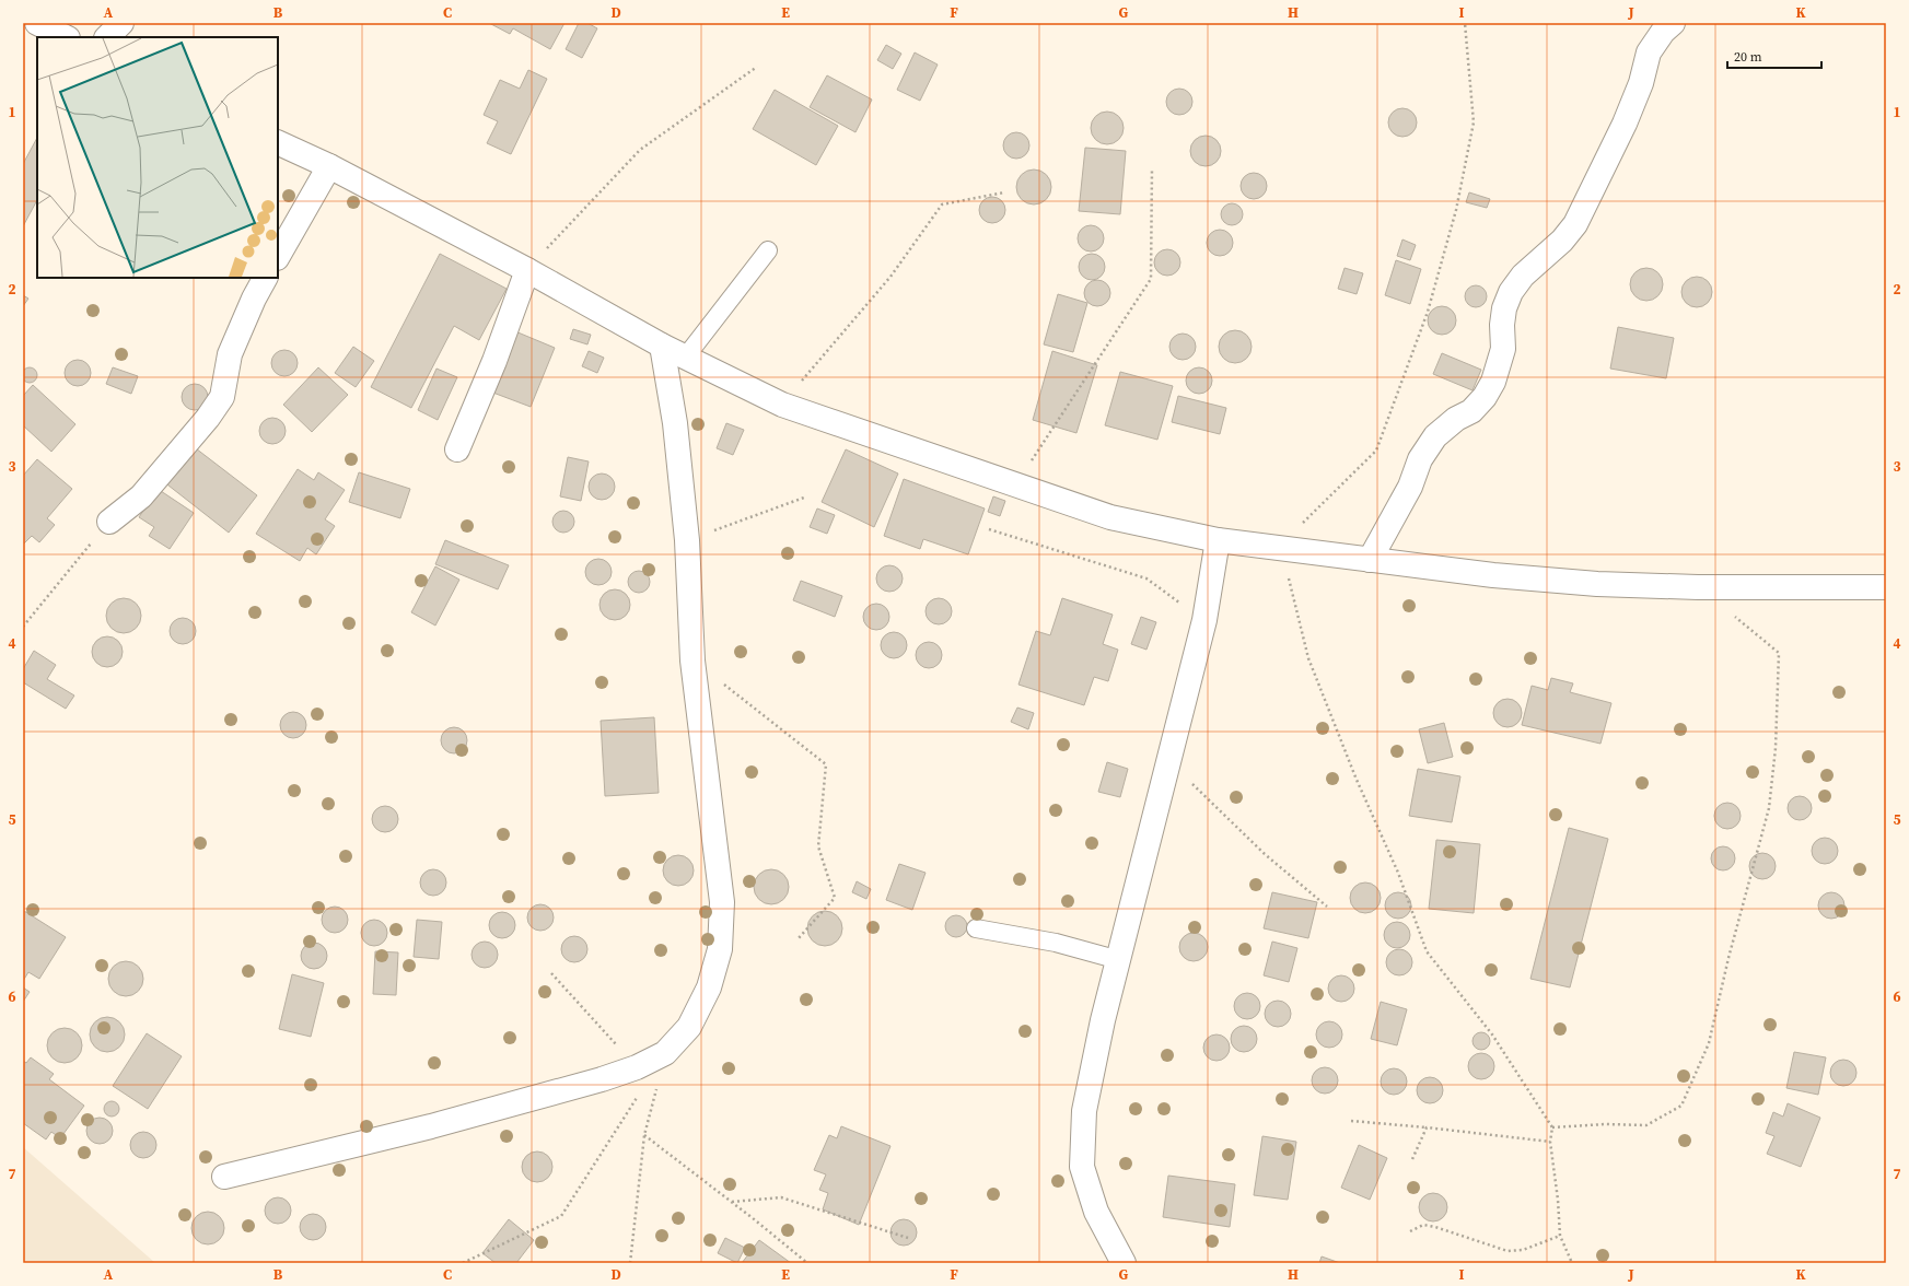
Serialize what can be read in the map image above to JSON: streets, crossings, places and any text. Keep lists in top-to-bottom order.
{
  "scale_bar": "20 m",
  "grid": {
    "columns": [
      "A",
      "B",
      "C",
      "D",
      "E",
      "F",
      "G",
      "H",
      "I",
      "J",
      "K"
    ],
    "rows": [
      "1",
      "2",
      "3",
      "4",
      "5",
      "6",
      "7"
    ]
  }
}
